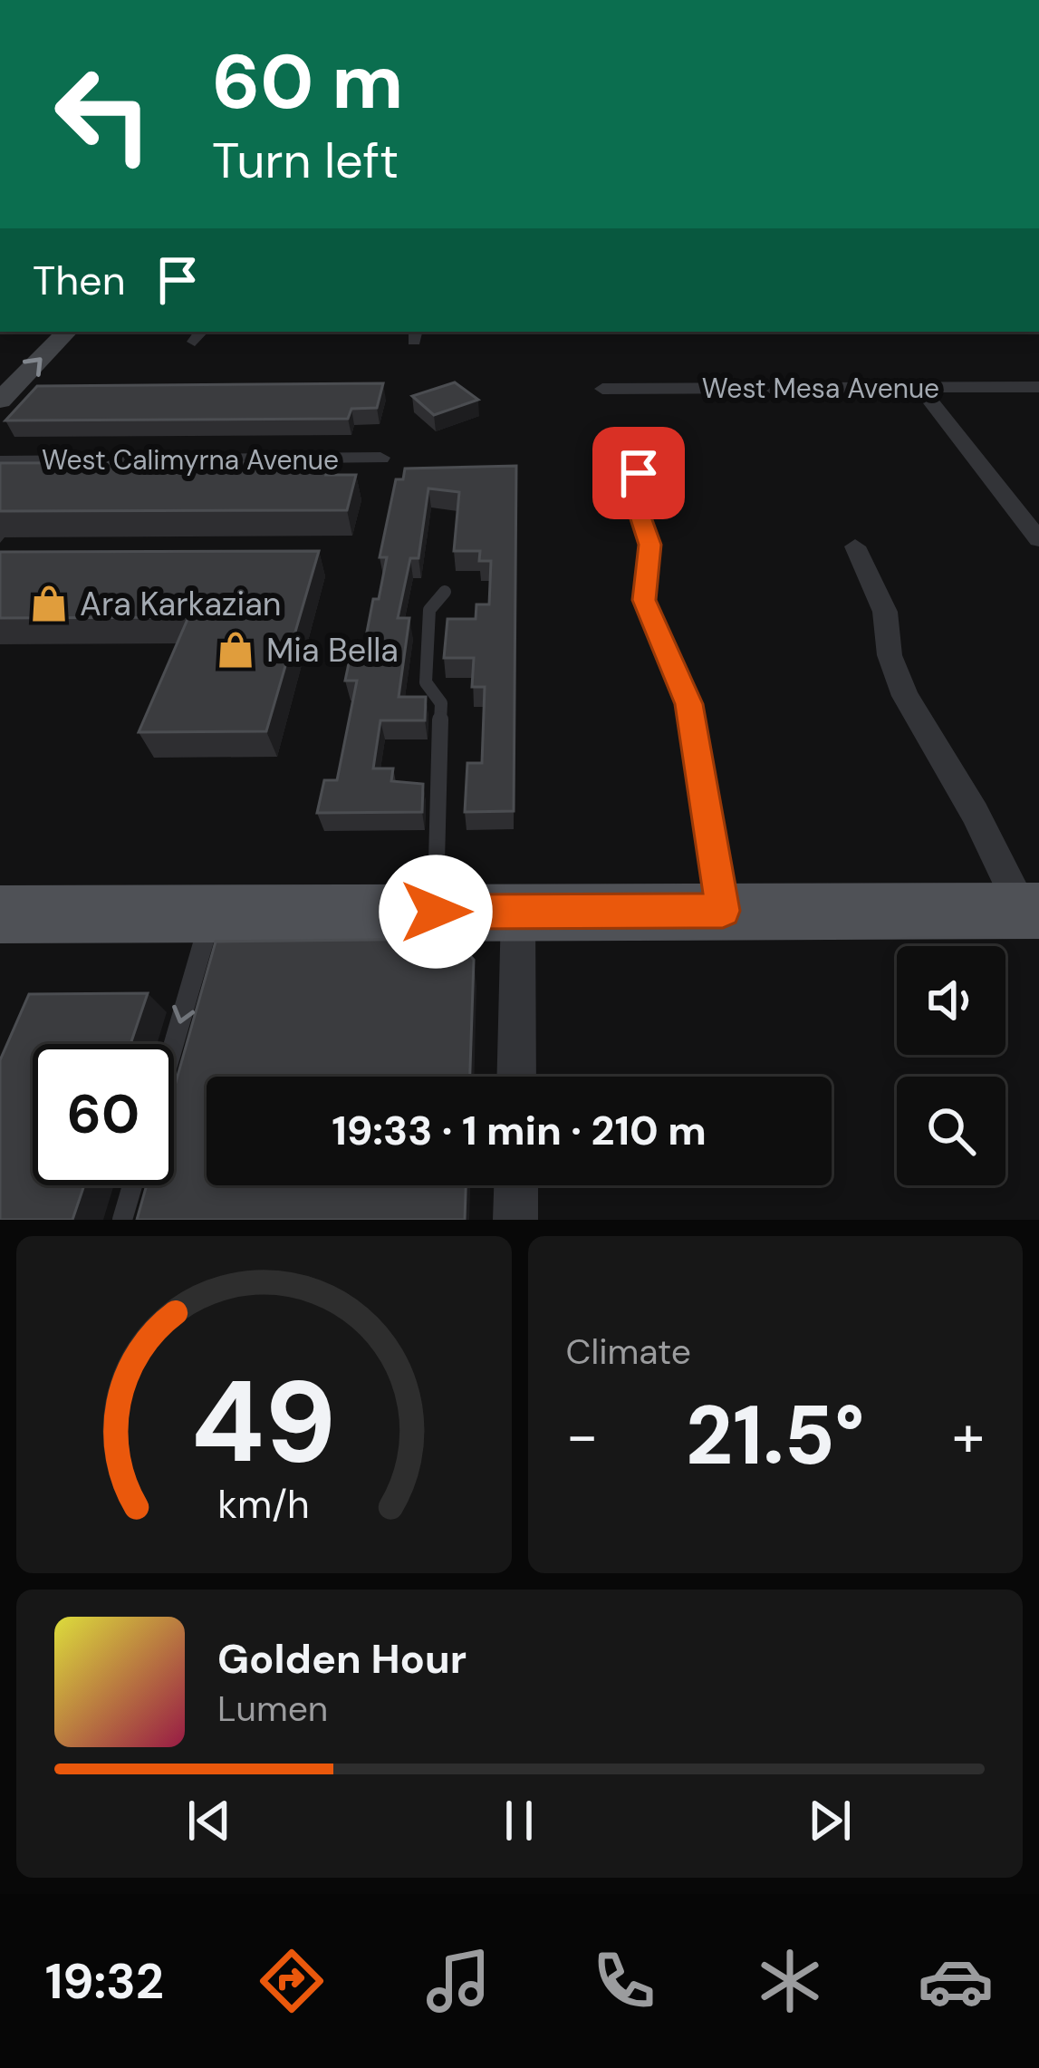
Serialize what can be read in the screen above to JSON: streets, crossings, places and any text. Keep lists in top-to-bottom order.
{
  "streets": {
    "street": ["West Mesa Avenue", "West Calimyrna Avenue"]
  },
  "places": {
    "shop": ["Ara Karkazian", "Mia Bella"]
  },
  "page": {
    "turn": ["60 m", "Turn left"],
    "then": "Then",
    "limit": "60",
    "trip": "19:33 · 1 min · 210 m",
    "tile": "Climate",
    "heat": ["−", "21.5°", "+"],
    "song": ["Golden Hour", "Lumen"],
    "tabs": "19:32",
    "gauge": ["49", "km/h"]
  }
}
